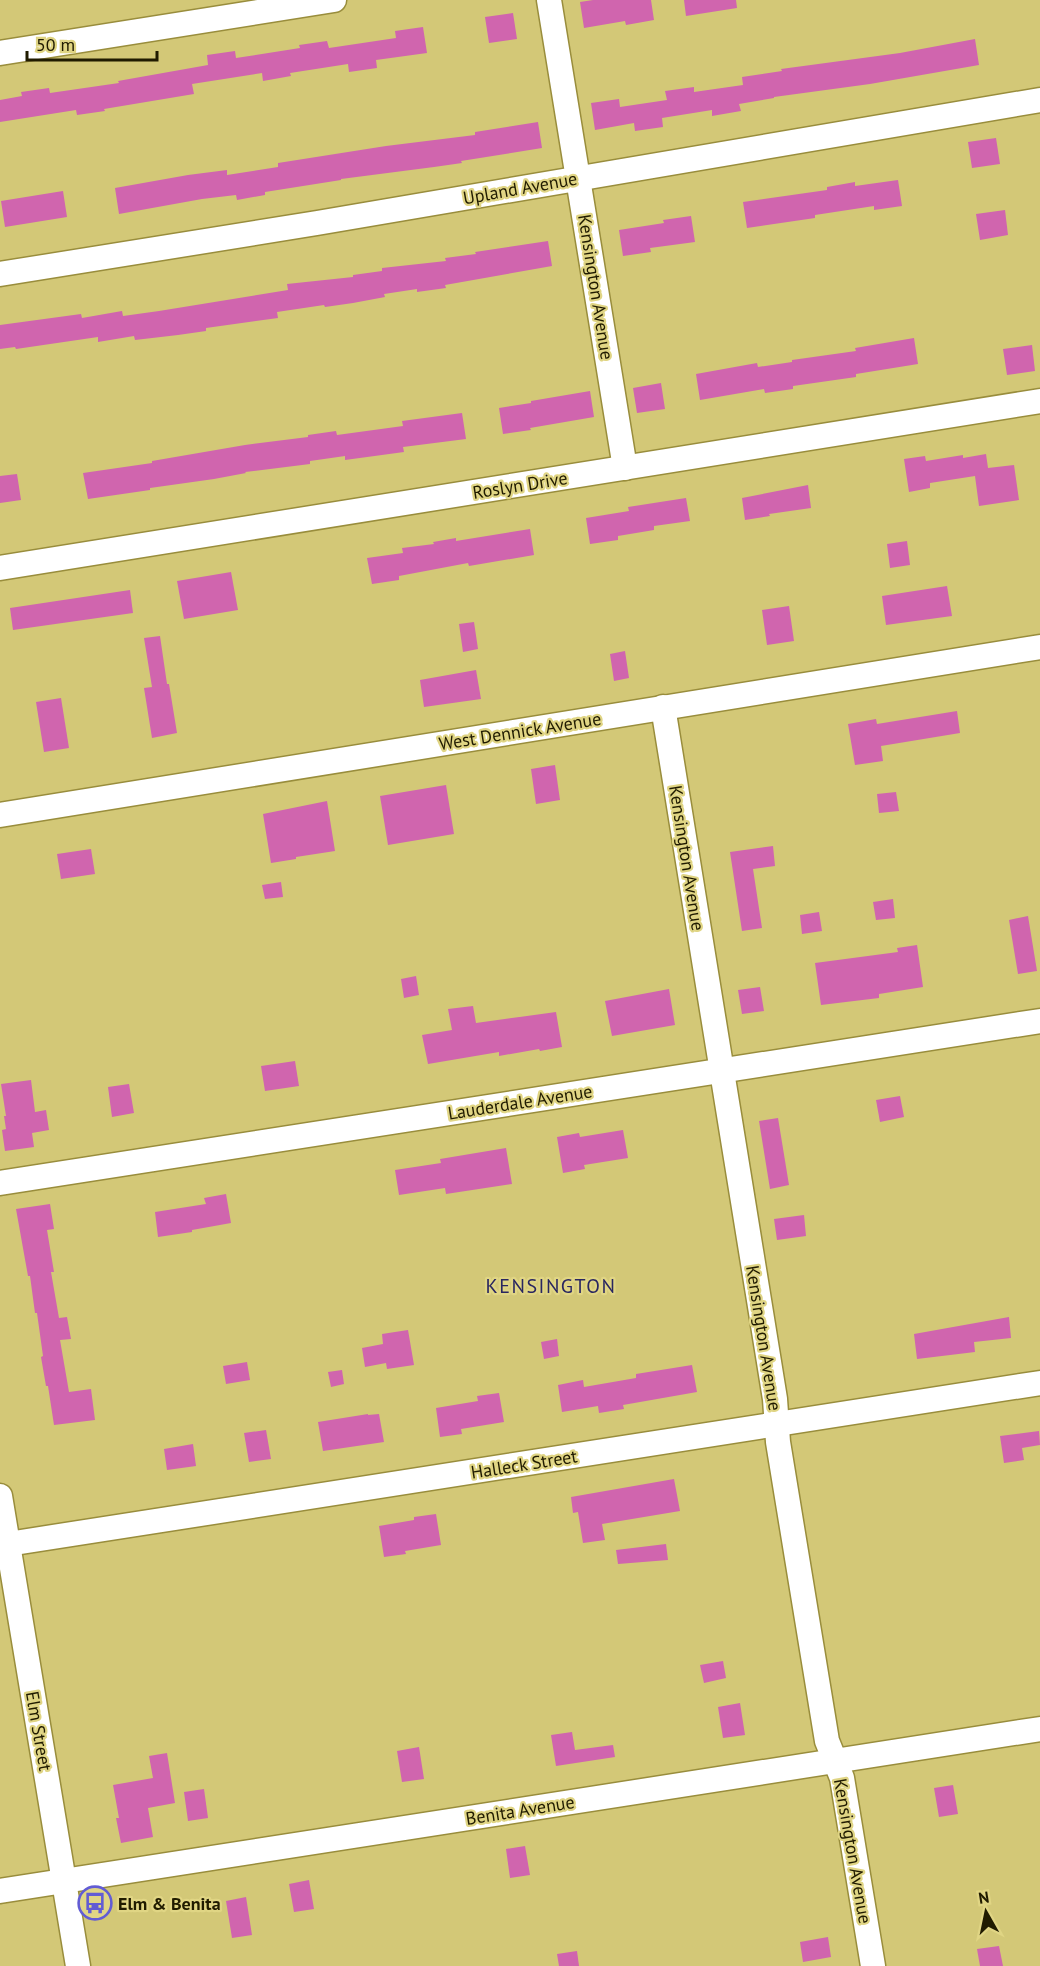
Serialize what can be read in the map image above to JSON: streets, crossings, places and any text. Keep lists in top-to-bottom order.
{
  "streets": {
    "street": [
      "Upland Avenue",
      "Kensington Avenue",
      "Roslyn Drive",
      "West Dennick Avenue",
      "Lauderdale Avenue",
      "Halleck Street",
      "Elm Street",
      "Benita Avenue"
    ]
  },
  "crossings": [
    ["Upland Avenue", "Kensington Avenue"],
    ["Kensington Avenue", "Roslyn Drive"],
    ["Kensington Avenue", "West Dennick Avenue"],
    ["Kensington Avenue", "Lauderdale Avenue"],
    ["Kensington Avenue", "Halleck Street"],
    ["Kensington Avenue", "Benita Avenue"],
    ["Halleck Street", "Elm Street"],
    ["Elm Street", "Benita Avenue"]
  ],
  "districts": ["KENSINGTON"],
  "places": {
    "bus stop": ["Elm & Benita"]
  },
  "scale_bar": "50 m",
  "north": "top"
}
